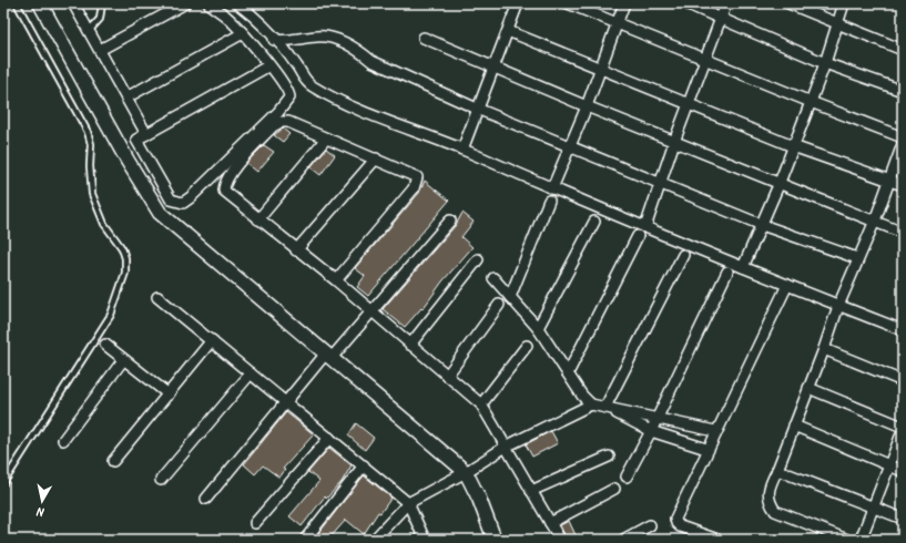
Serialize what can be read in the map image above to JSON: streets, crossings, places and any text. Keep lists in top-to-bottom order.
{
  "north": "bottom"
}
